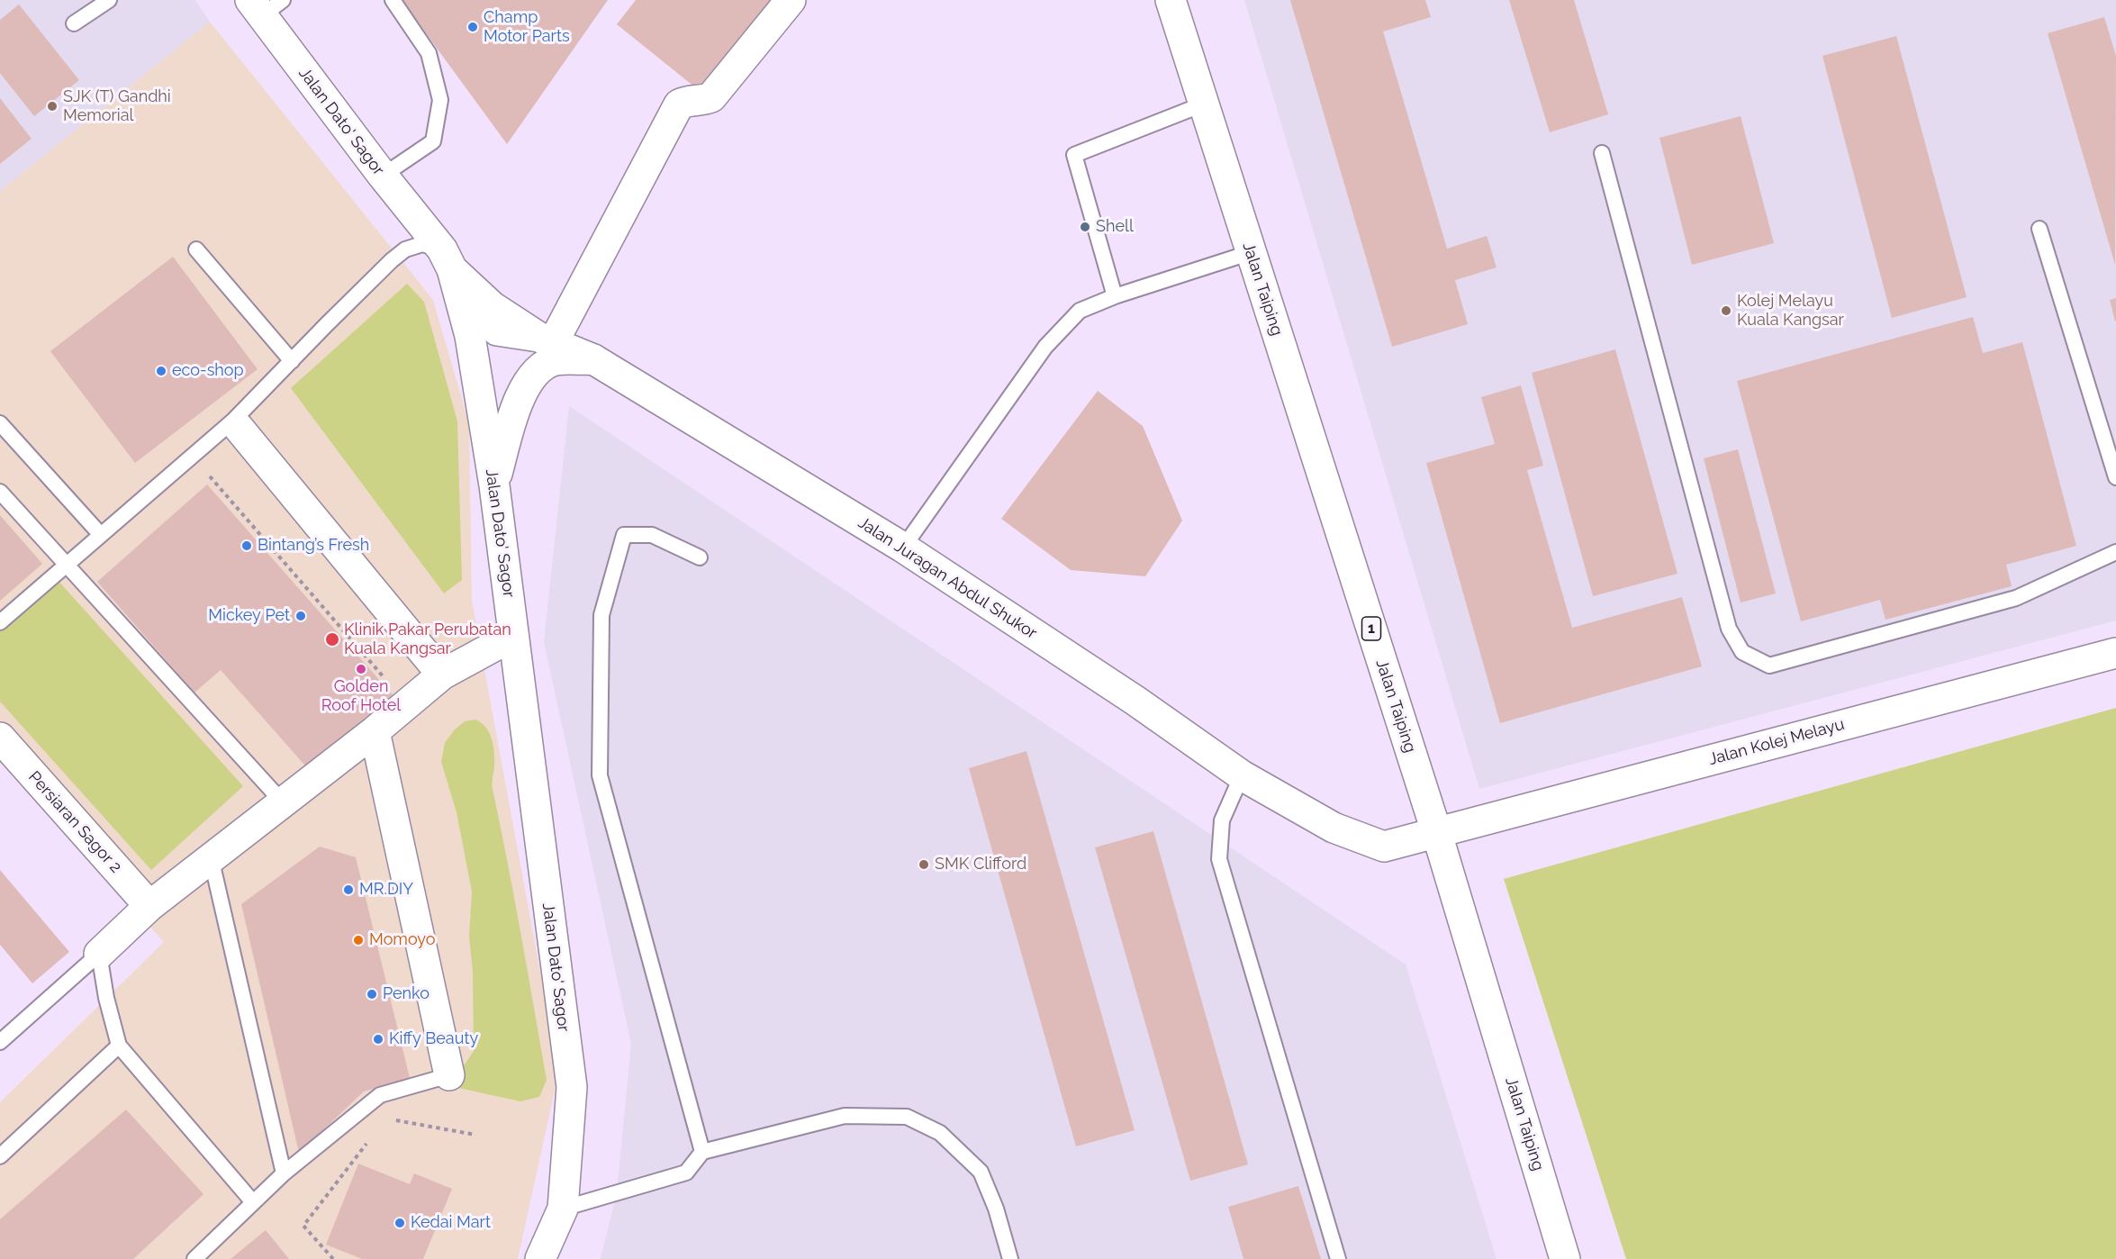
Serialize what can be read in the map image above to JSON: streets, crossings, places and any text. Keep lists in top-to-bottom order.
{
  "streets": {
    "main road": [
      "Jalan Dato' Sagor",
      "Jalan Taiping",
      "Jalan Juragan Abdul Shukor",
      "1",
      "Jalan Kolej Melayu",
      "Persiaran Sagor 2"
    ]
  },
  "crossings": [
    ["Jalan Taiping", "Jalan Juragan Abdul Shukor"],
    ["Jalan Taiping", "Jalan Kolej Melayu"],
    ["Jalan Juragan Abdul Shukor", "Jalan Kolej Melayu"]
  ],
  "places": [
    "Champ Motor Parts",
    "SJK (T) Gandhi Memorial",
    "Shell",
    "Kolej Melayu Kuala Kangsar",
    "eco-shop",
    "Bintang’s Fresh",
    "Mickey Pet",
    "Klinik Pakar Perubatan Kuala Kangsar",
    "Golden Roof Hotel",
    "SMK Clifford",
    "MR.DIY",
    "Momoyo",
    "Penko",
    "Kiffy Beauty",
    "Kedai Mart"
  ]
}
